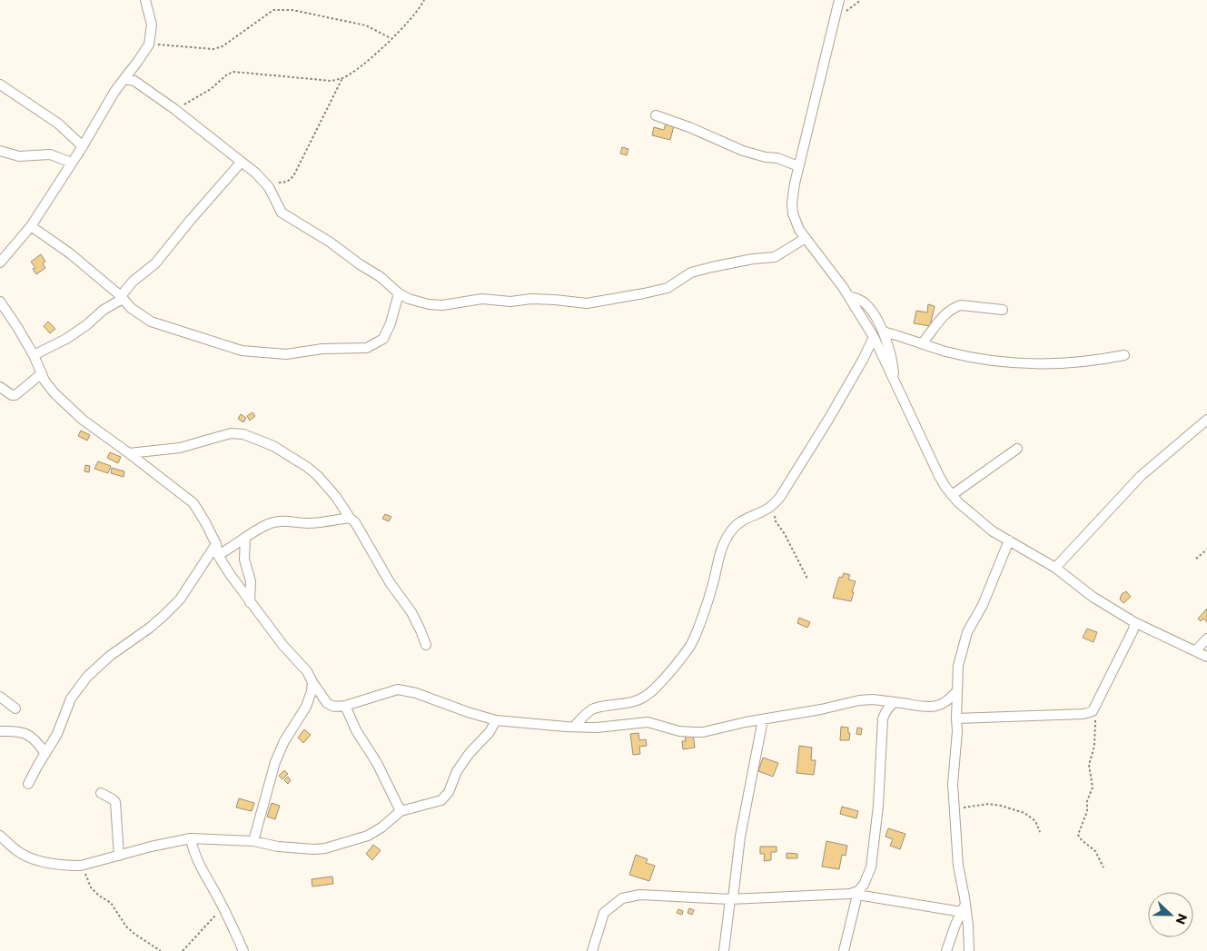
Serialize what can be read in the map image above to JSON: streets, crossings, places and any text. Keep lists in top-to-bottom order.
{
  "north": "right"
}
